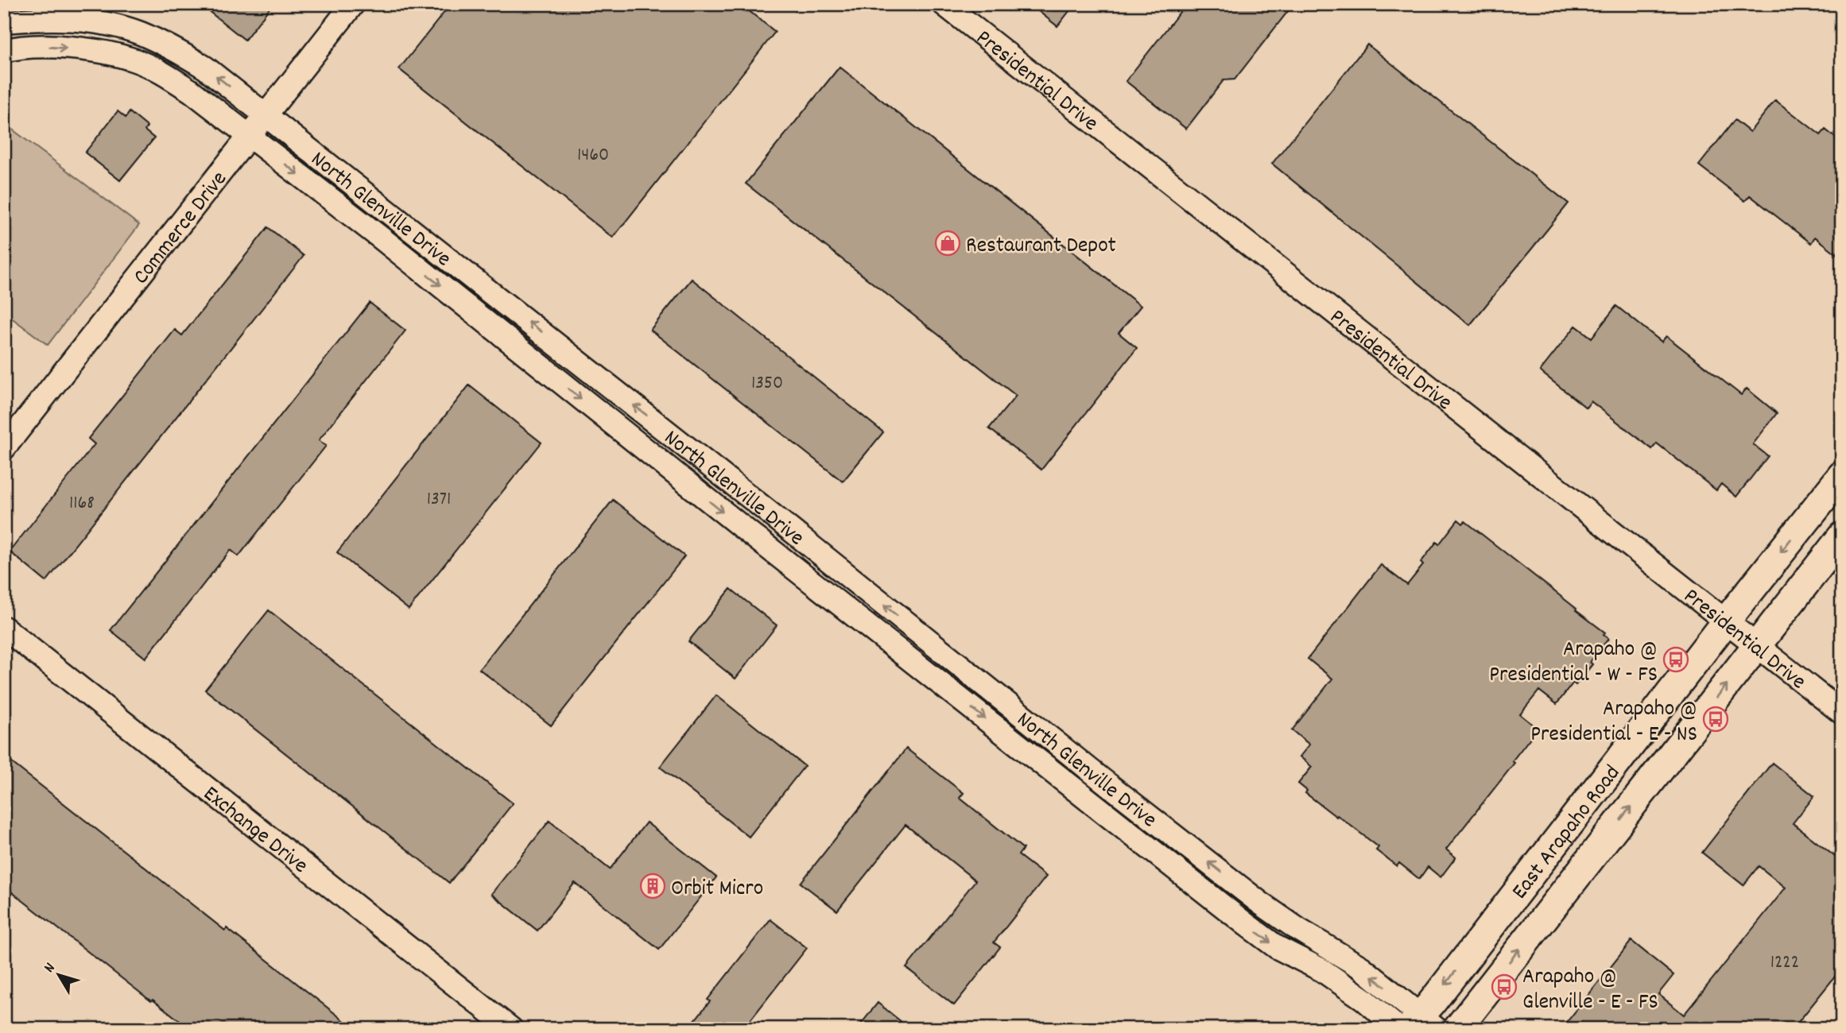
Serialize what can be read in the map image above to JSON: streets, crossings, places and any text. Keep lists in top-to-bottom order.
{
  "streets": {
    "main road": ["East Arapaho Road"],
    "street": [
      "Presidential Drive",
      "North Glenville Drive",
      "Commerce Drive",
      "Exchange Drive"
    ]
  },
  "crossings": [
    ["Presidential Drive", "East Arapaho Road"],
    ["North Glenville Drive", "Commerce Drive"],
    ["North Glenville Drive", "East Arapaho Road"]
  ],
  "places": {
    "shop": ["Restaurant Depot"],
    "bus stop": ["Arapaho @ Presidential - W - FS", "Arapaho @ Presidential - E - NS", "Arapaho @ Glenville - E - FS"],
    "building": ["Orbit Micro"]
  },
  "house_numbers": [
    "1460",
    "1350",
    "1371",
    "1168",
    "1222"
  ],
  "north": "top left"
}
